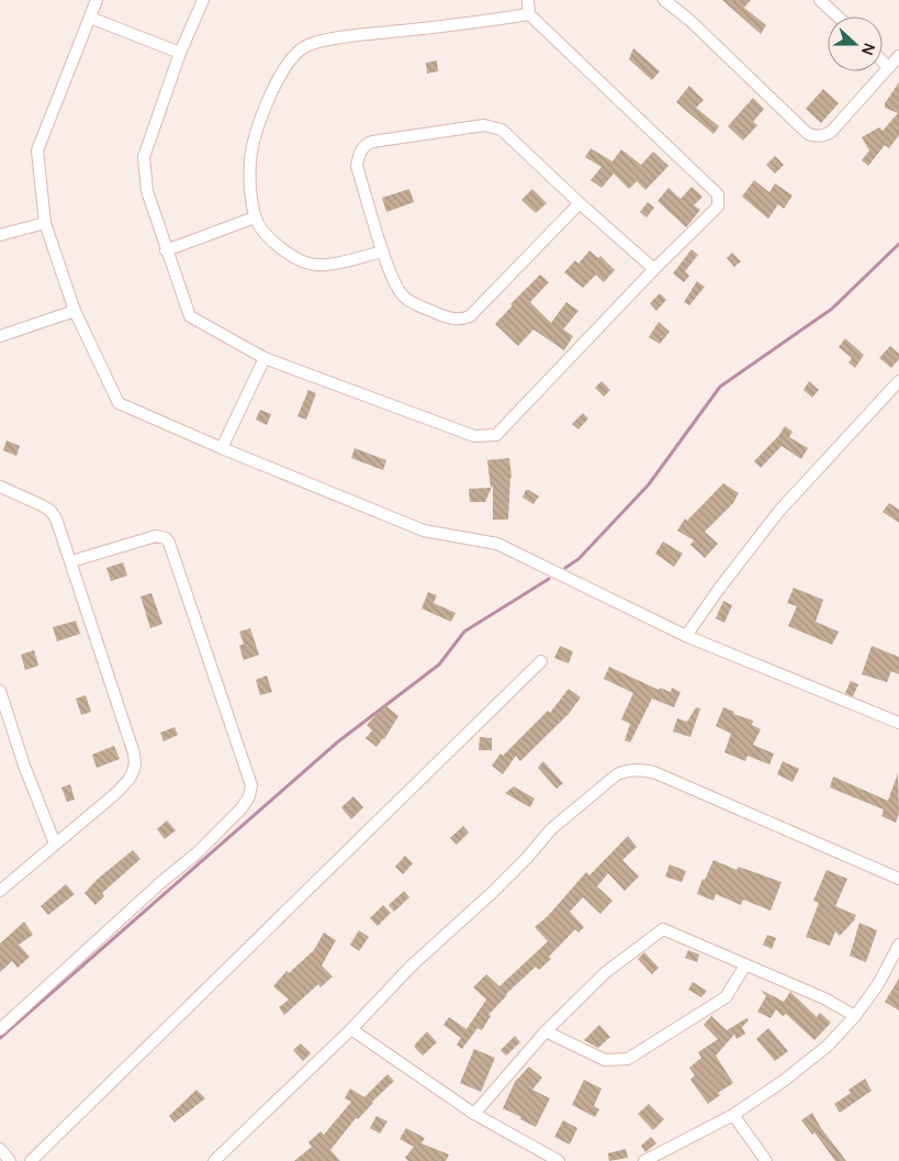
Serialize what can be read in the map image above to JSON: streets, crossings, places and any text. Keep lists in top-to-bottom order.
{
  "north": "right"
}
